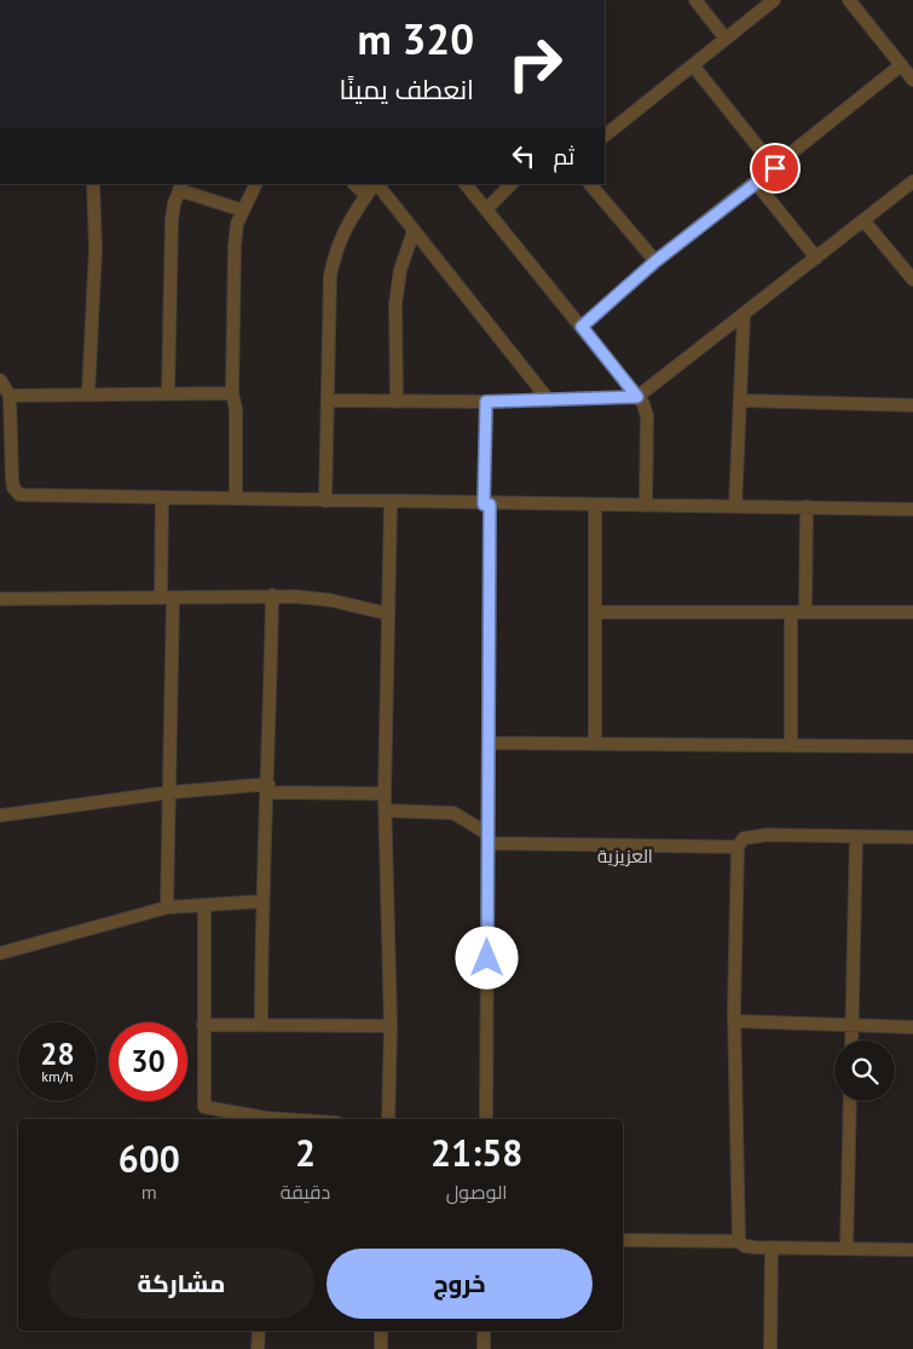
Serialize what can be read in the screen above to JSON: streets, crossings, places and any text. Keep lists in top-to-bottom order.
{
  "districts": ["العزيزية"],
  "page": {
    "turn": ["320 m", "انعطف يمينًا"],
    "then": "ثم",
    "speed": "28 km/h",
    "limit": "30",
    "eta": [
      "21:58",
      "الوصول",
      "2",
      "دقيقة",
      "600",
      "m"
    ],
    "buttons": ["خروج", "مشاركة"]
  }
}
